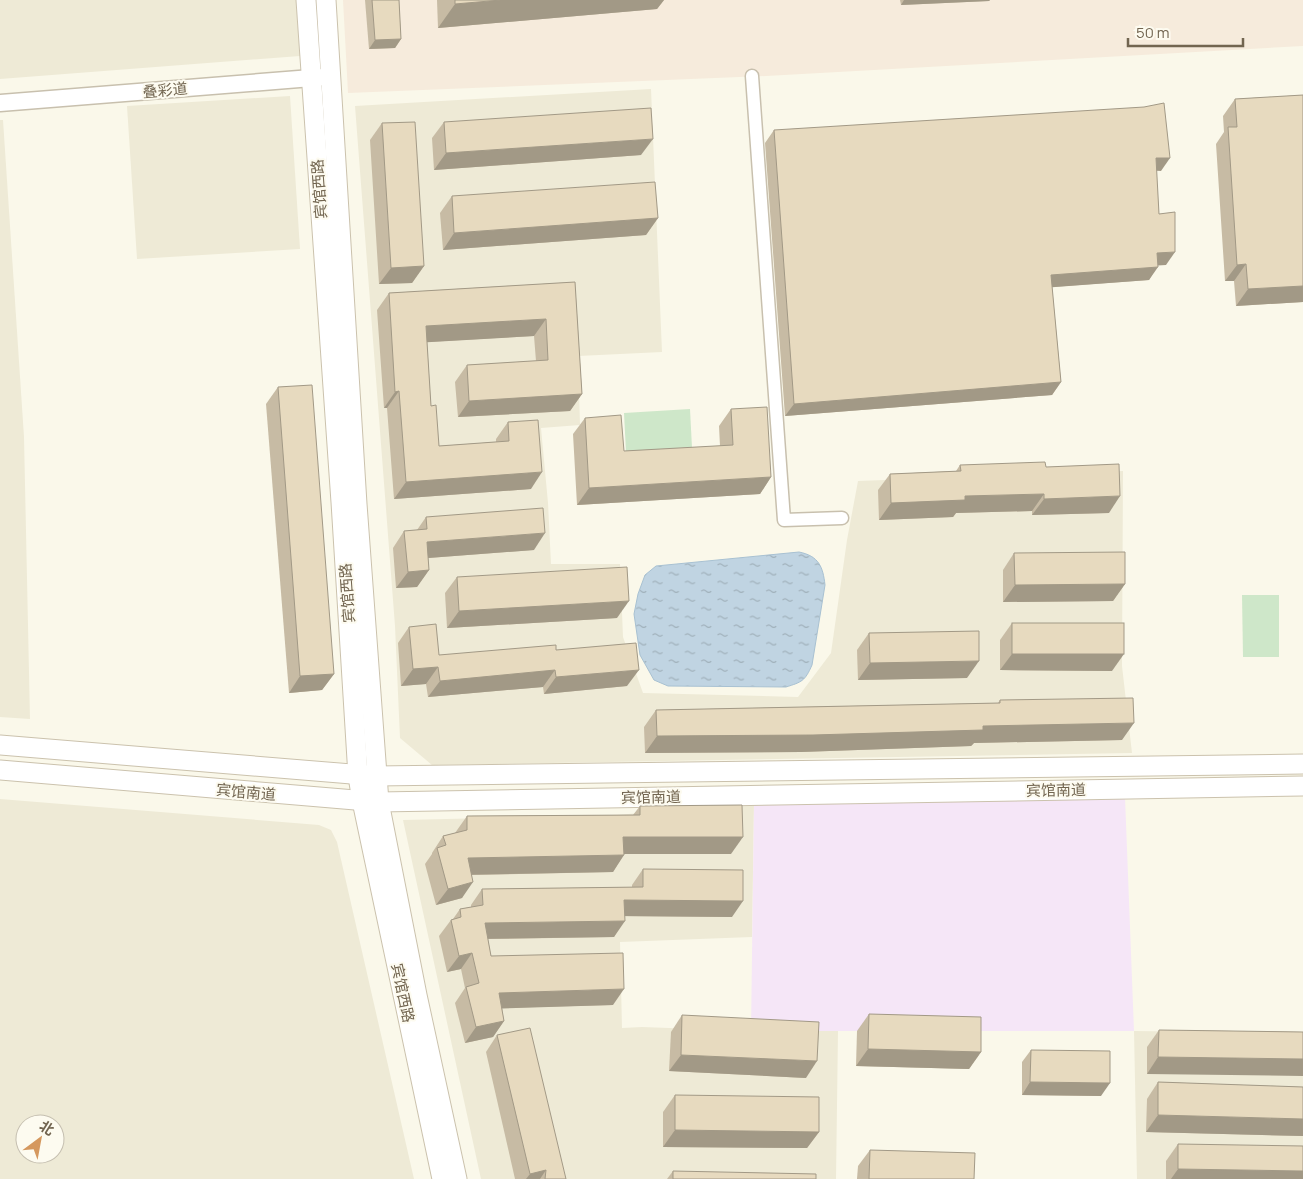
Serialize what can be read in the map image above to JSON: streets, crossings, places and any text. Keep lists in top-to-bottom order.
{
  "streets": {
    "main road": ["宾馆西路", "宾馆南道"],
    "street": ["叠彩道"]
  },
  "crossings": [
    ["叠彩道", "宾馆西路"],
    ["宾馆西路", "宾馆南道"]
  ],
  "scale_bar": "50 m",
  "north": "top right"
}
